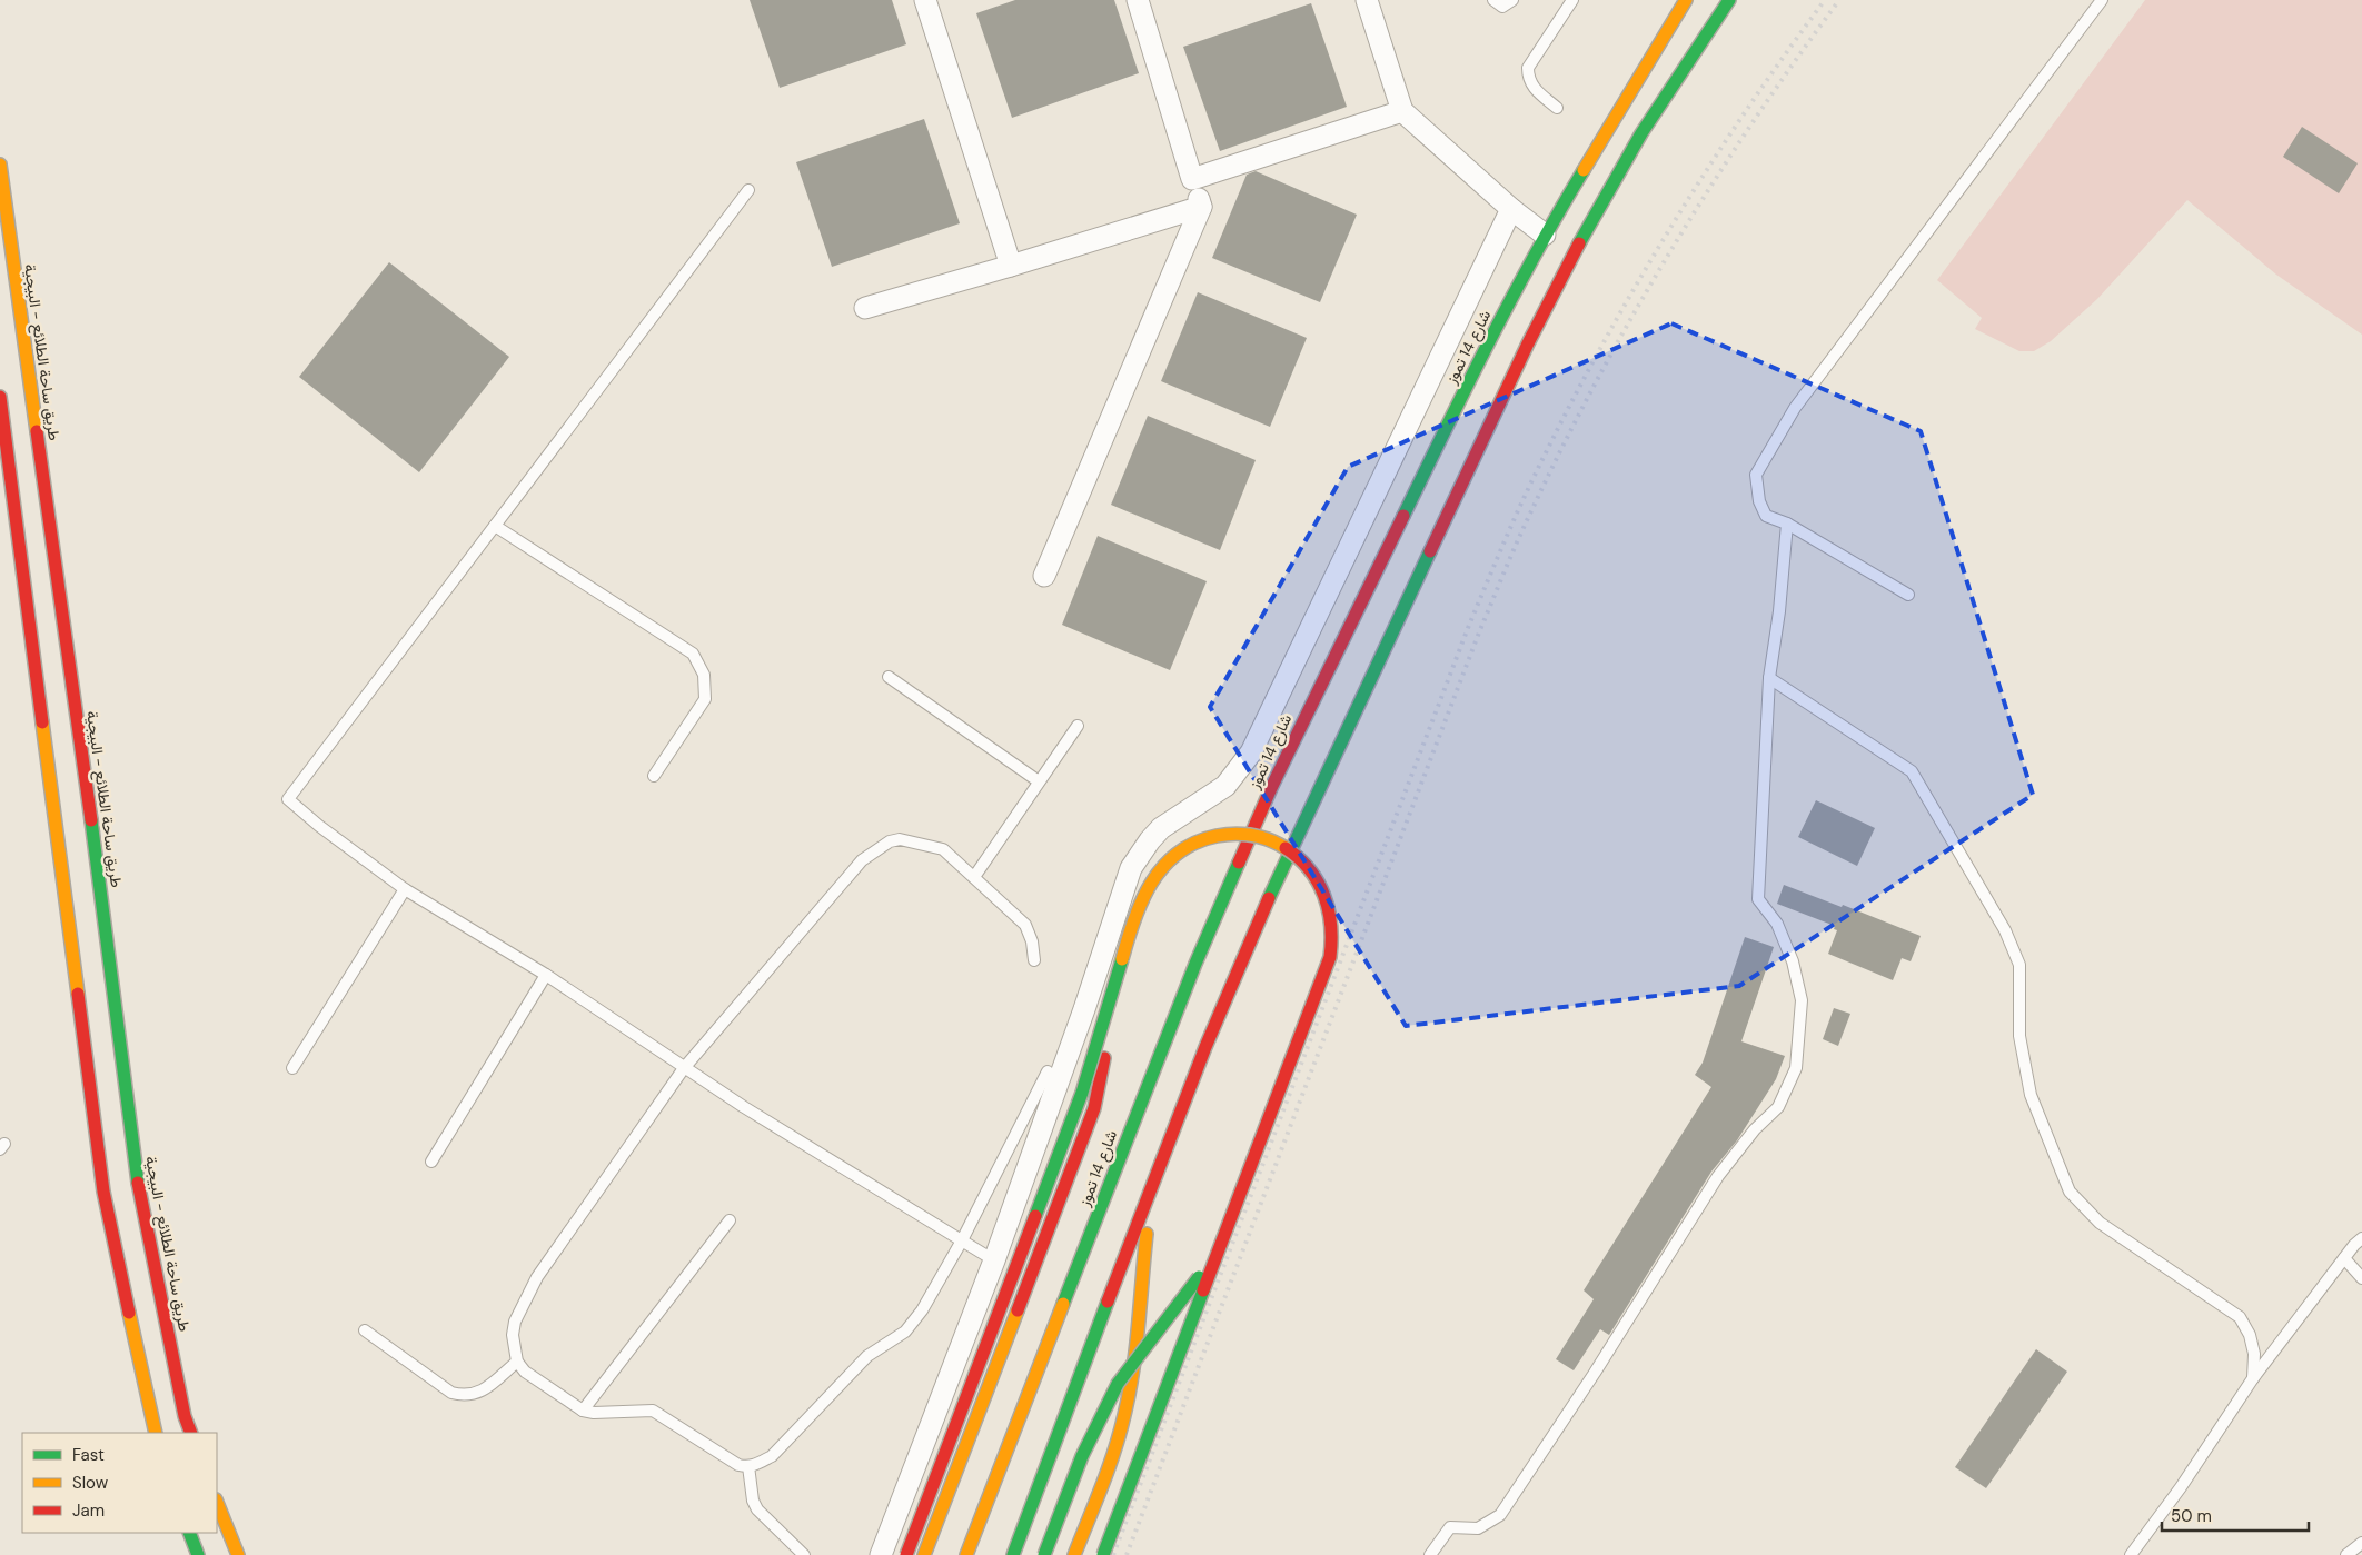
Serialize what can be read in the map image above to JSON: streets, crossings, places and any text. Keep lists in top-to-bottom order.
{
  "streets": {
    "main road": ["شارع 14 تموز", "طريق ساحة الطلائع - البيجية"]
  },
  "legend": ["Fast", "Slow", "Jam"],
  "scale_bar": "50 m"
}
